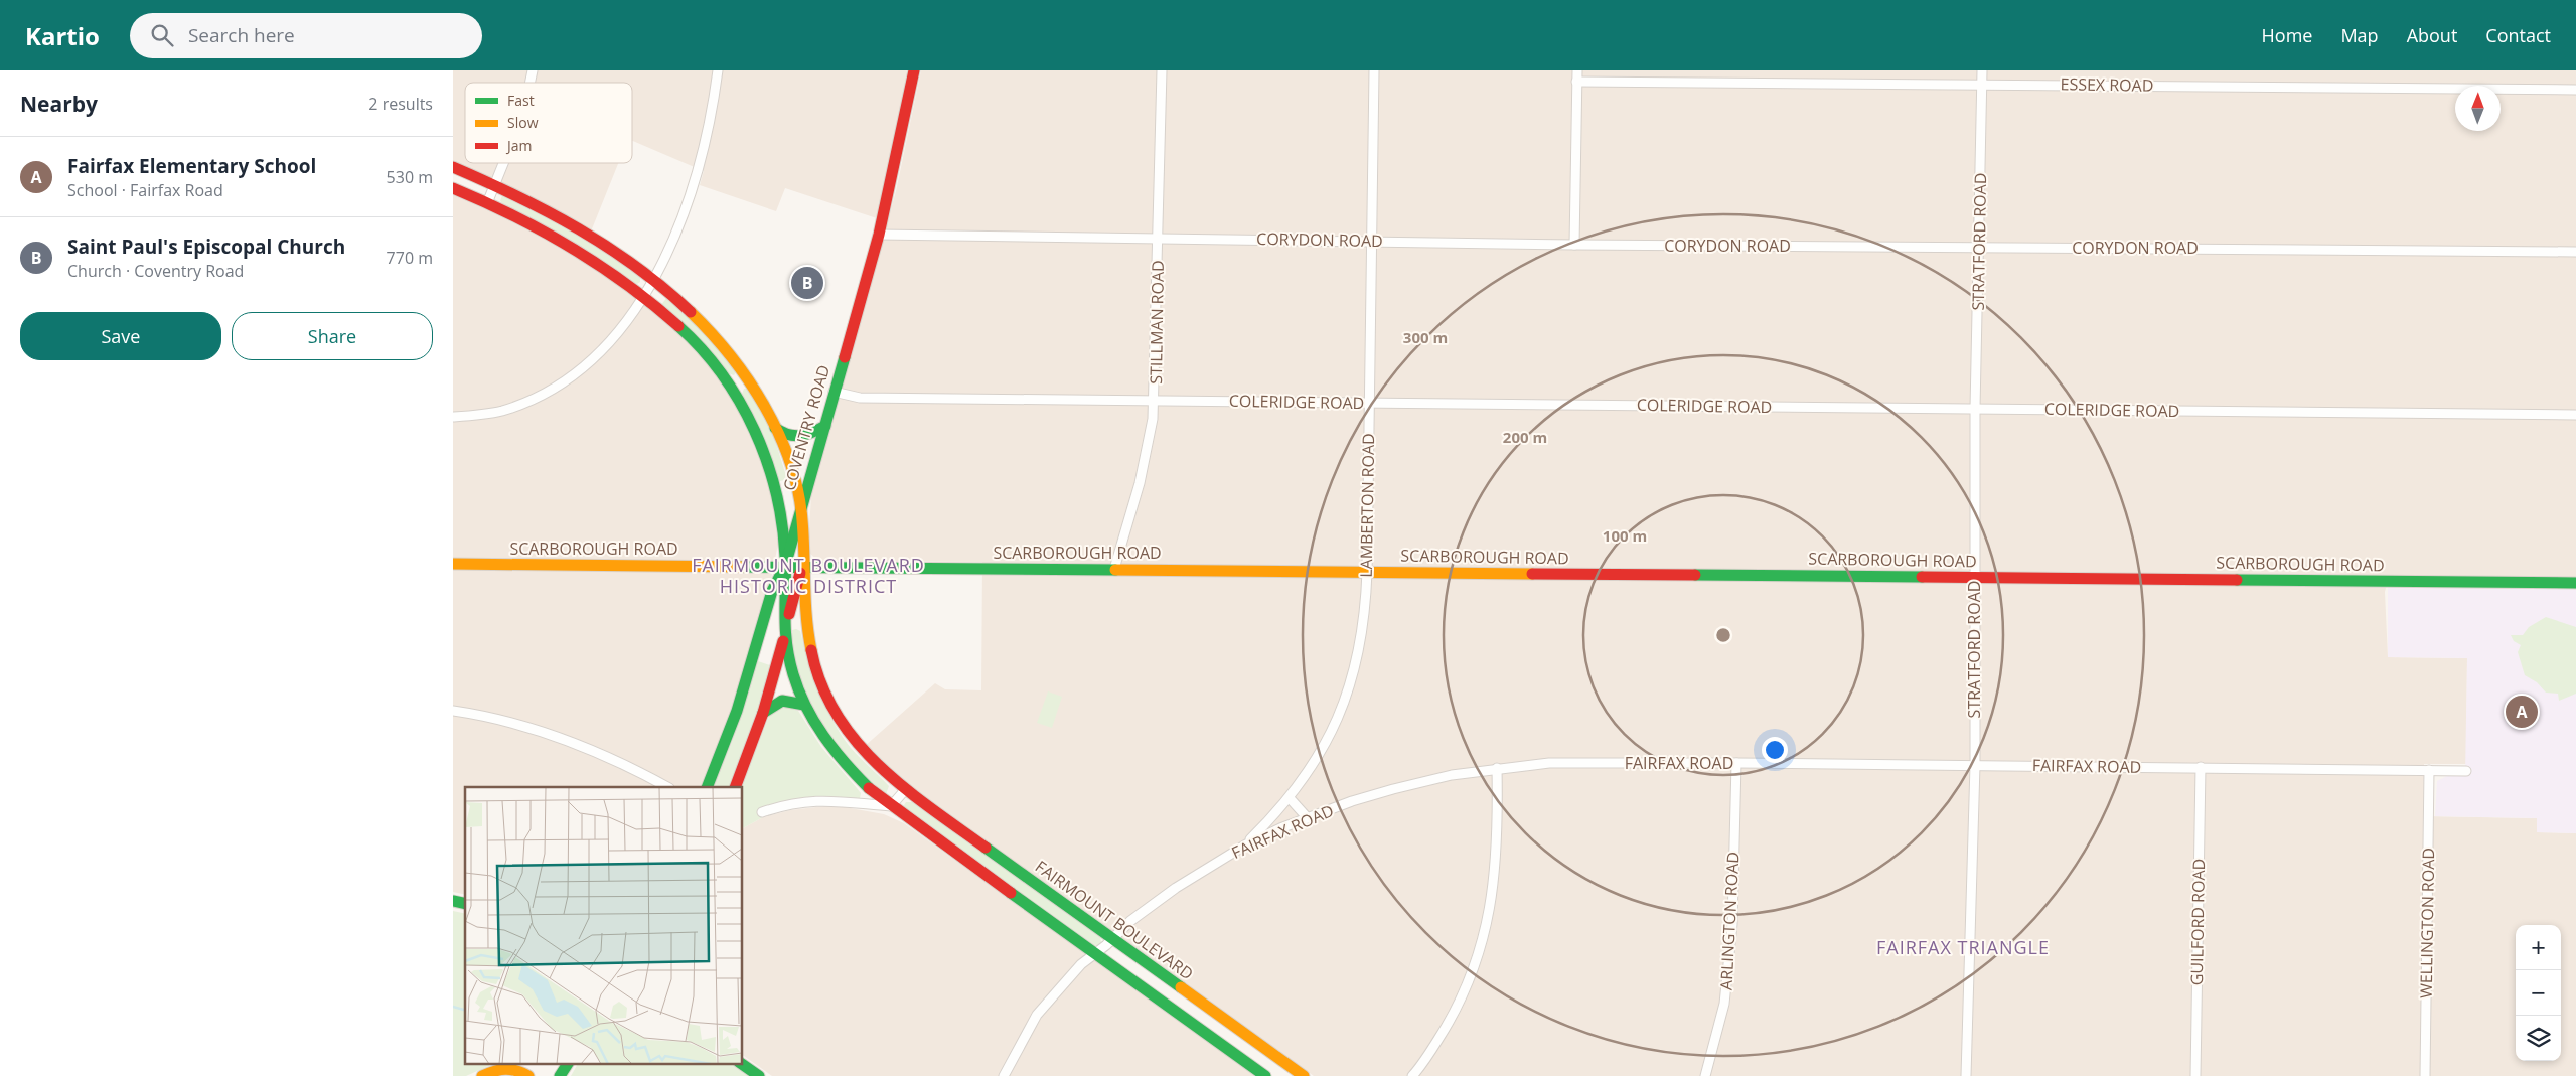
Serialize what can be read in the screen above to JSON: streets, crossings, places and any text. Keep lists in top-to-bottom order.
{
  "streets": {
    "main road": ["COVENTRY ROAD", "SCARBOROUGH ROAD", "FAIRMOUNT BOULEVARD"],
    "street": [
      "ESSEX ROAD",
      "CORYDON ROAD",
      "STRATFORD ROAD",
      "STILLMAN ROAD",
      "COLERIDGE ROAD",
      "LAMBERTON ROAD",
      "FAIRFAX ROAD",
      "ARLINGTON ROAD",
      "GUILFORD ROAD",
      "WELLINGTON ROAD"
    ]
  },
  "crossings": [
    ["ESSEX ROAD", "STRATFORD ROAD"],
    ["CORYDON ROAD", "STRATFORD ROAD"],
    ["CORYDON ROAD", "STILLMAN ROAD"],
    ["CORYDON ROAD", "COVENTRY ROAD"],
    ["CORYDON ROAD", "LAMBERTON ROAD"],
    ["STRATFORD ROAD", "COLERIDGE ROAD"],
    ["STRATFORD ROAD", "SCARBOROUGH ROAD"],
    ["STRATFORD ROAD", "FAIRFAX ROAD"],
    ["STILLMAN ROAD", "COLERIDGE ROAD"],
    ["STILLMAN ROAD", "SCARBOROUGH ROAD"],
    ["COLERIDGE ROAD", "COVENTRY ROAD"],
    ["COLERIDGE ROAD", "LAMBERTON ROAD"],
    ["COVENTRY ROAD", "SCARBOROUGH ROAD"],
    ["COVENTRY ROAD", "FAIRMOUNT BOULEVARD"],
    ["LAMBERTON ROAD", "SCARBOROUGH ROAD"],
    ["LAMBERTON ROAD", "FAIRFAX ROAD"],
    ["SCARBOROUGH ROAD", "FAIRMOUNT BOULEVARD"],
    ["FAIRFAX ROAD", "FAIRMOUNT BOULEVARD"],
    ["FAIRFAX ROAD", "ARLINGTON ROAD"],
    ["FAIRFAX ROAD", "GUILFORD ROAD"],
    ["FAIRFAX ROAD", "WELLINGTON ROAD"]
  ],
  "districts": ["FAIRMOUNT BOULEVARD HISTORIC DISTRICT", "FAIRFAX TRIANGLE"],
  "legend": ["Fast", "Slow", "Jam"],
  "north": "top",
  "page": {
    "header": "Kartio",
    "search": "Search here",
    "nav": [
      "Home",
      "Map",
      "About",
      "Contact"
    ],
    "heading": ["Nearby", "2 results"],
    "list": [
      {
        "mark": "A",
        "name": "Fairfax Elementary School",
        "note": "School · Fairfax Road",
        "value": "530 m"
      },
      {
        "mark": "B",
        "name": "Saint Paul's Episcopal Church",
        "note": "Church · Coventry Road",
        "value": "770 m"
      }
    ],
    "pins": ["B", "A"],
    "buttons": ["Save", "Share"],
    "map_buttons": ["+", "−"]
  },
  "rings": ["300 m", "200 m", "100 m"]
}
